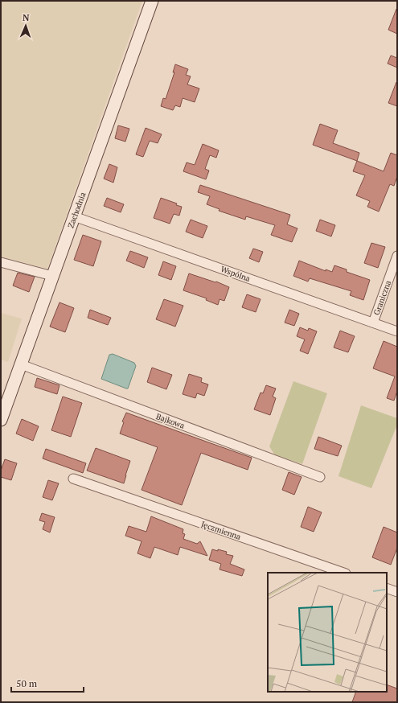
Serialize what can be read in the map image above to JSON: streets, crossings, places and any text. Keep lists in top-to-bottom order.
{
  "streets": {
    "street": [
      "Zachodnia",
      "Wspólna",
      "Graniczna",
      "Bajkowa",
      "Jęczmienna"
    ]
  },
  "crossings": [
    ["Zachodnia", "Wspólna"],
    ["Zachodnia", "Bajkowa"],
    ["Wspólna", "Graniczna"]
  ],
  "scale_bar": "50 m",
  "north": "top"
}
